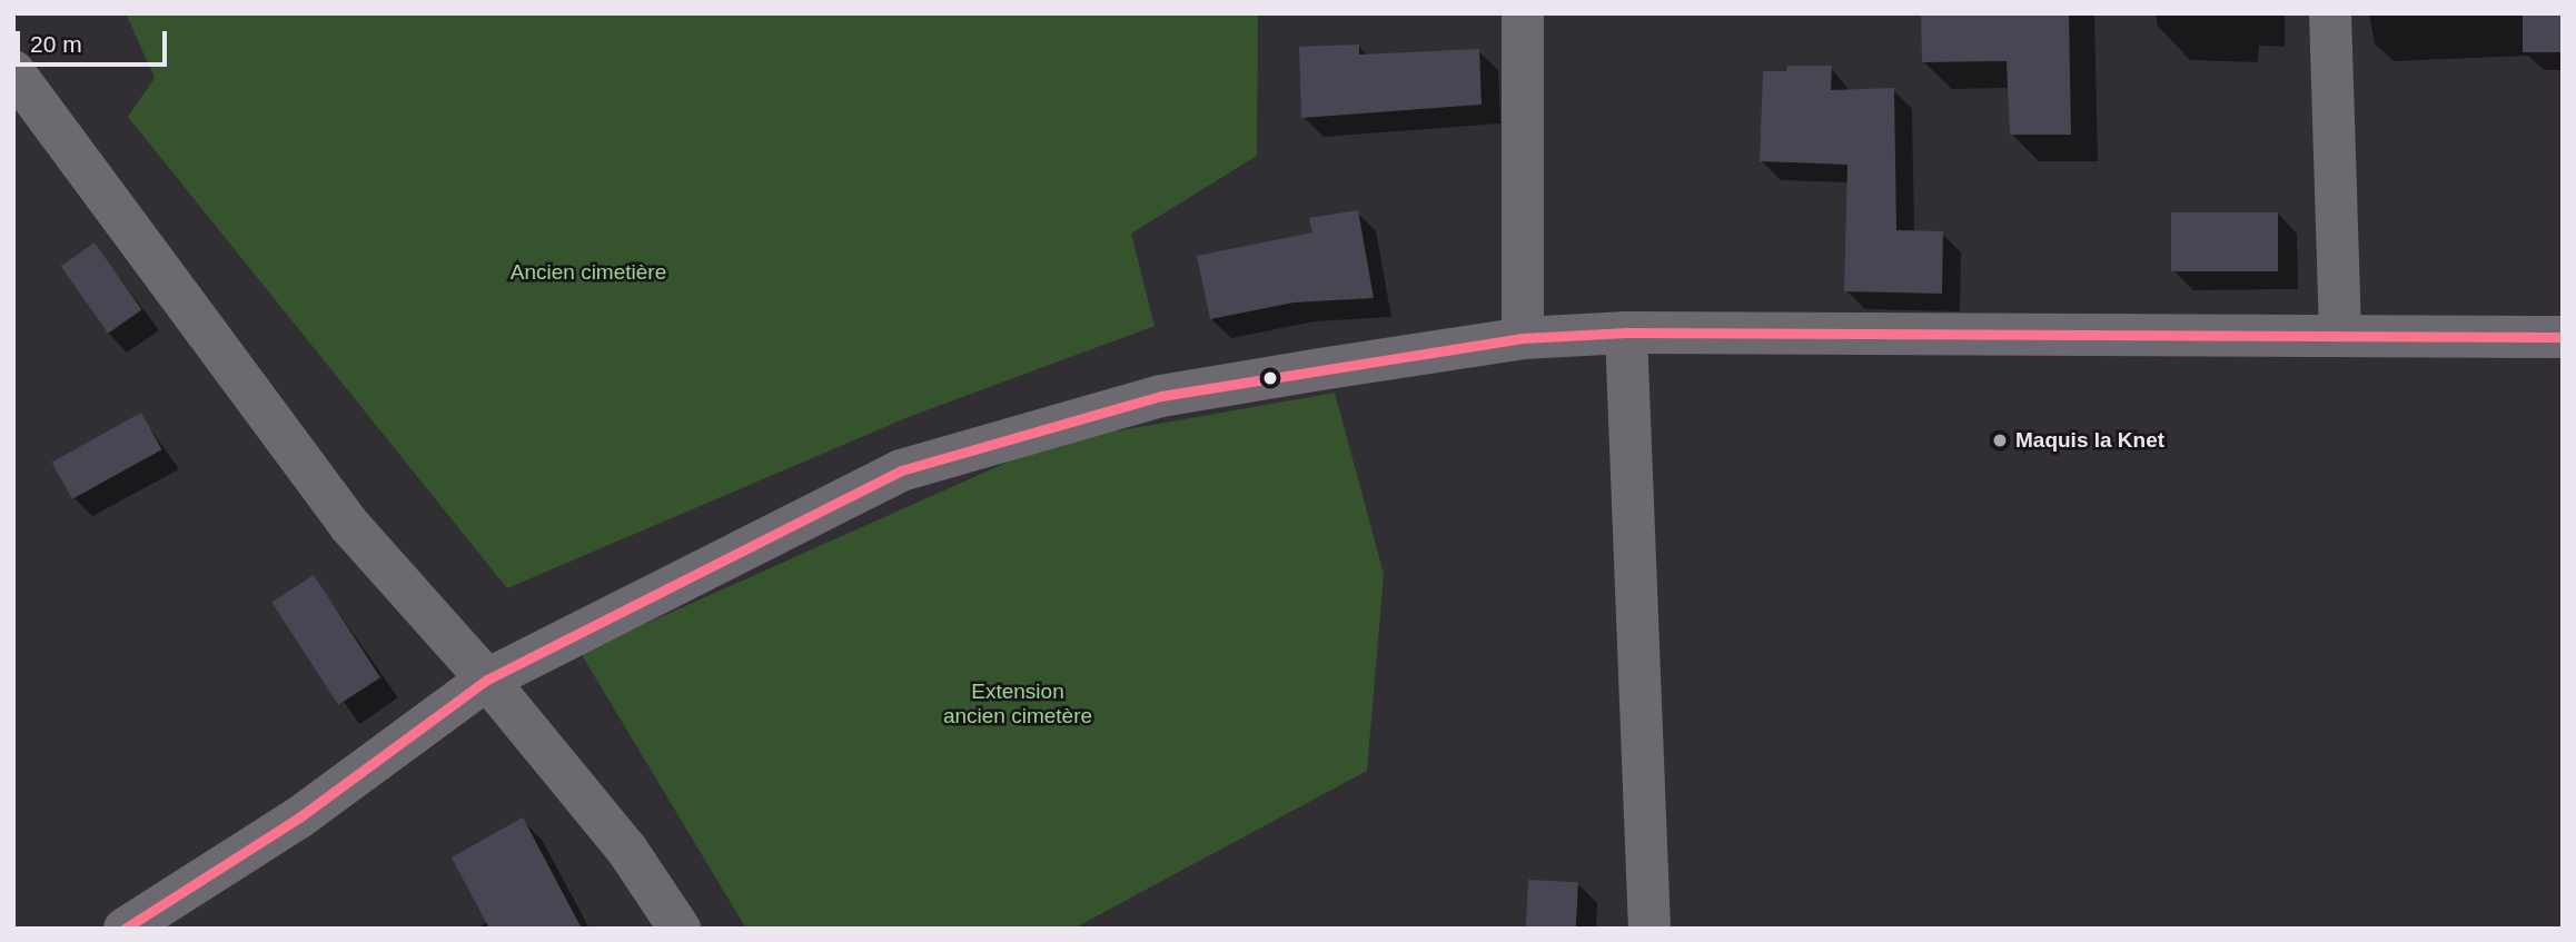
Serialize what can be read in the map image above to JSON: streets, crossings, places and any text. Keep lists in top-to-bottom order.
{
  "parks": ["Ancien cimetière", "Extension ancien cimetère"],
  "places": ["Maquis la Knet"],
  "scale_bar": "20 m"
}
